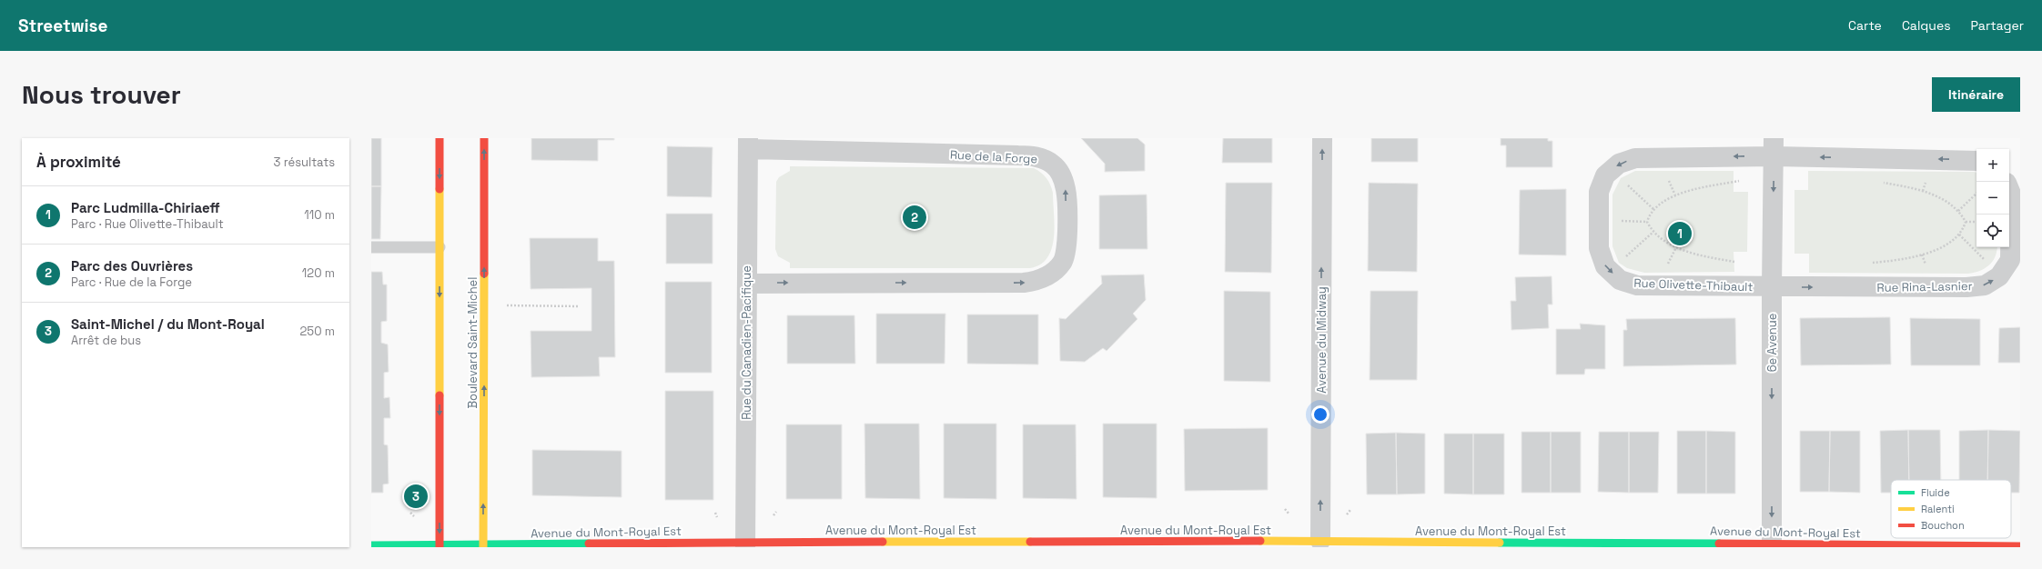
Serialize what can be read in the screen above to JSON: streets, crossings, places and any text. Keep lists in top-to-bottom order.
{
  "streets": {
    "street": [
      "Rue de la Forge",
      "Rue Olivette-Thibault",
      "Rue Rina-Lasnier",
      "Avenue du Midway",
      "Boulevard Saint-Michel",
      "Rue du Canadien-Pacifique",
      "6e Avenue",
      "Avenue du Mont-Royal Est"
    ]
  },
  "crossings": [
    ["Rue de la Forge", "Rue du Canadien-Pacifique"],
    ["Rue Olivette-Thibault", "Rue Rina-Lasnier"],
    ["Rue Olivette-Thibault", "6e Avenue"],
    ["Rue Rina-Lasnier", "6e Avenue"],
    ["Avenue du Midway", "Avenue du Mont-Royal Est"],
    ["Boulevard Saint-Michel", "Avenue du Mont-Royal Est"],
    ["Rue du Canadien-Pacifique", "Avenue du Mont-Royal Est"],
    ["6e Avenue", "Avenue du Mont-Royal Est"]
  ],
  "one_way": ["Rue Rina-Lasnier", "Avenue du Midway", "6e Avenue"],
  "legend": ["Fluide", "Ralenti", "Bouchon"],
  "page": {
    "header": "Streetwise",
    "nav": ["Carte", "Calques", "Partager"],
    "buttons": "Itinéraire",
    "title": "Nous trouver",
    "heading": ["À proximité", "3 résultats"],
    "map_buttons": ["+", "−"],
    "list": [
      {
        "mark": "1",
        "name": "Parc Ludmilla-Chiriaeff",
        "note": "Parc · Rue Olivette-Thibault",
        "value": "110 m"
      },
      {
        "mark": "2",
        "name": "Parc des Ouvrières",
        "note": "Parc · Rue de la Forge",
        "value": "120 m"
      },
      {
        "mark": "3",
        "name": "Saint-Michel / du Mont-Royal",
        "note": "Arrêt de bus",
        "value": "250 m"
      }
    ],
    "pins": ["2", "1", "3"]
  }
}
